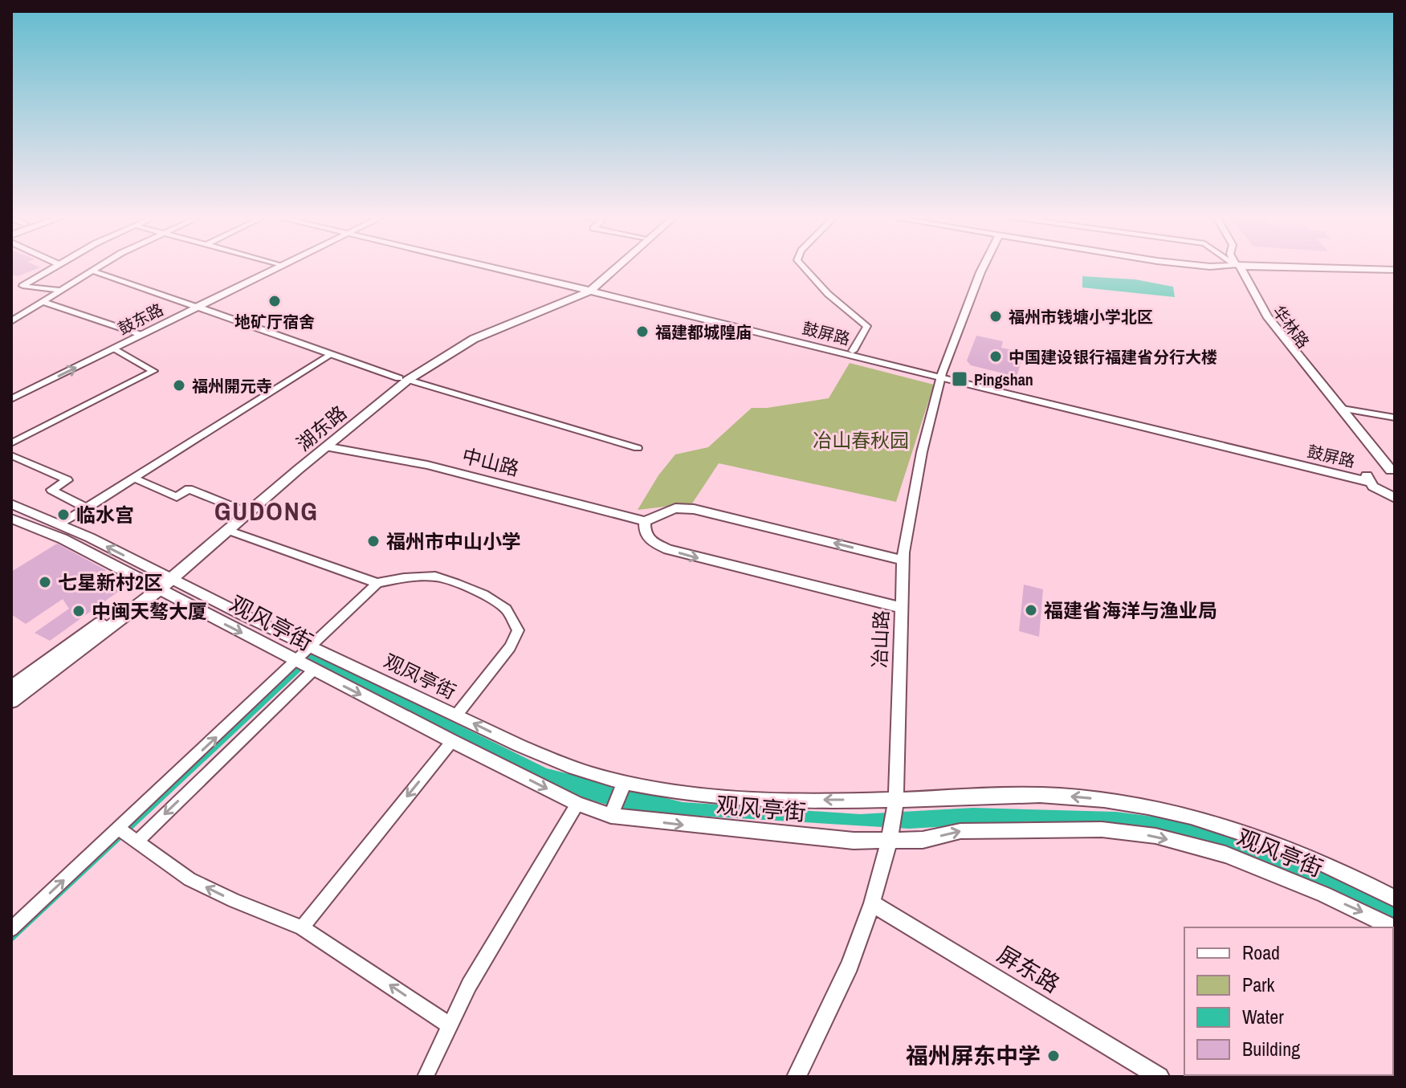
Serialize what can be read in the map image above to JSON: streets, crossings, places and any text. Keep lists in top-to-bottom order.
{
  "streets": {
    "main road": ["华林路", "鼓屏路", "湖东路"],
    "street": [
      "鼓东路",
      "中山路",
      "观风亭街",
      "冶山路",
      "观凤亭街",
      "屏东路"
    ]
  },
  "crossings": [
    ["鼓屏路", "湖东路"],
    ["鼓屏路", "冶山路"],
    ["湖东路", "中山路"],
    ["湖东路", "观风亭街"],
    ["湖东路", "观凤亭街"],
    ["观风亭街", "冶山路"],
    ["观风亭街", "观凤亭街"],
    ["冶山路", "观凤亭街"],
    ["冶山路", "屏东路"]
  ],
  "one_way": ["观凤亭街"],
  "districts": ["GUDONG"],
  "parks": ["冶山春秋园"],
  "places": {
    "other": [
      "地矿厅宿舍",
      "福州市钱塘小学北区",
      "福建都城隍庙",
      "中国建设银行福建省分行大楼",
      "福州開元寺",
      "临水宫",
      "福州市中山小学",
      "七星新村2区",
      "福建省海洋与渔业局",
      "中闽天骜大厦",
      "福州屏东中学"
    ],
    "transit": ["Pingshan"]
  },
  "legend": [
    "Road",
    "Park",
    "Water",
    "Building"
  ]
}
